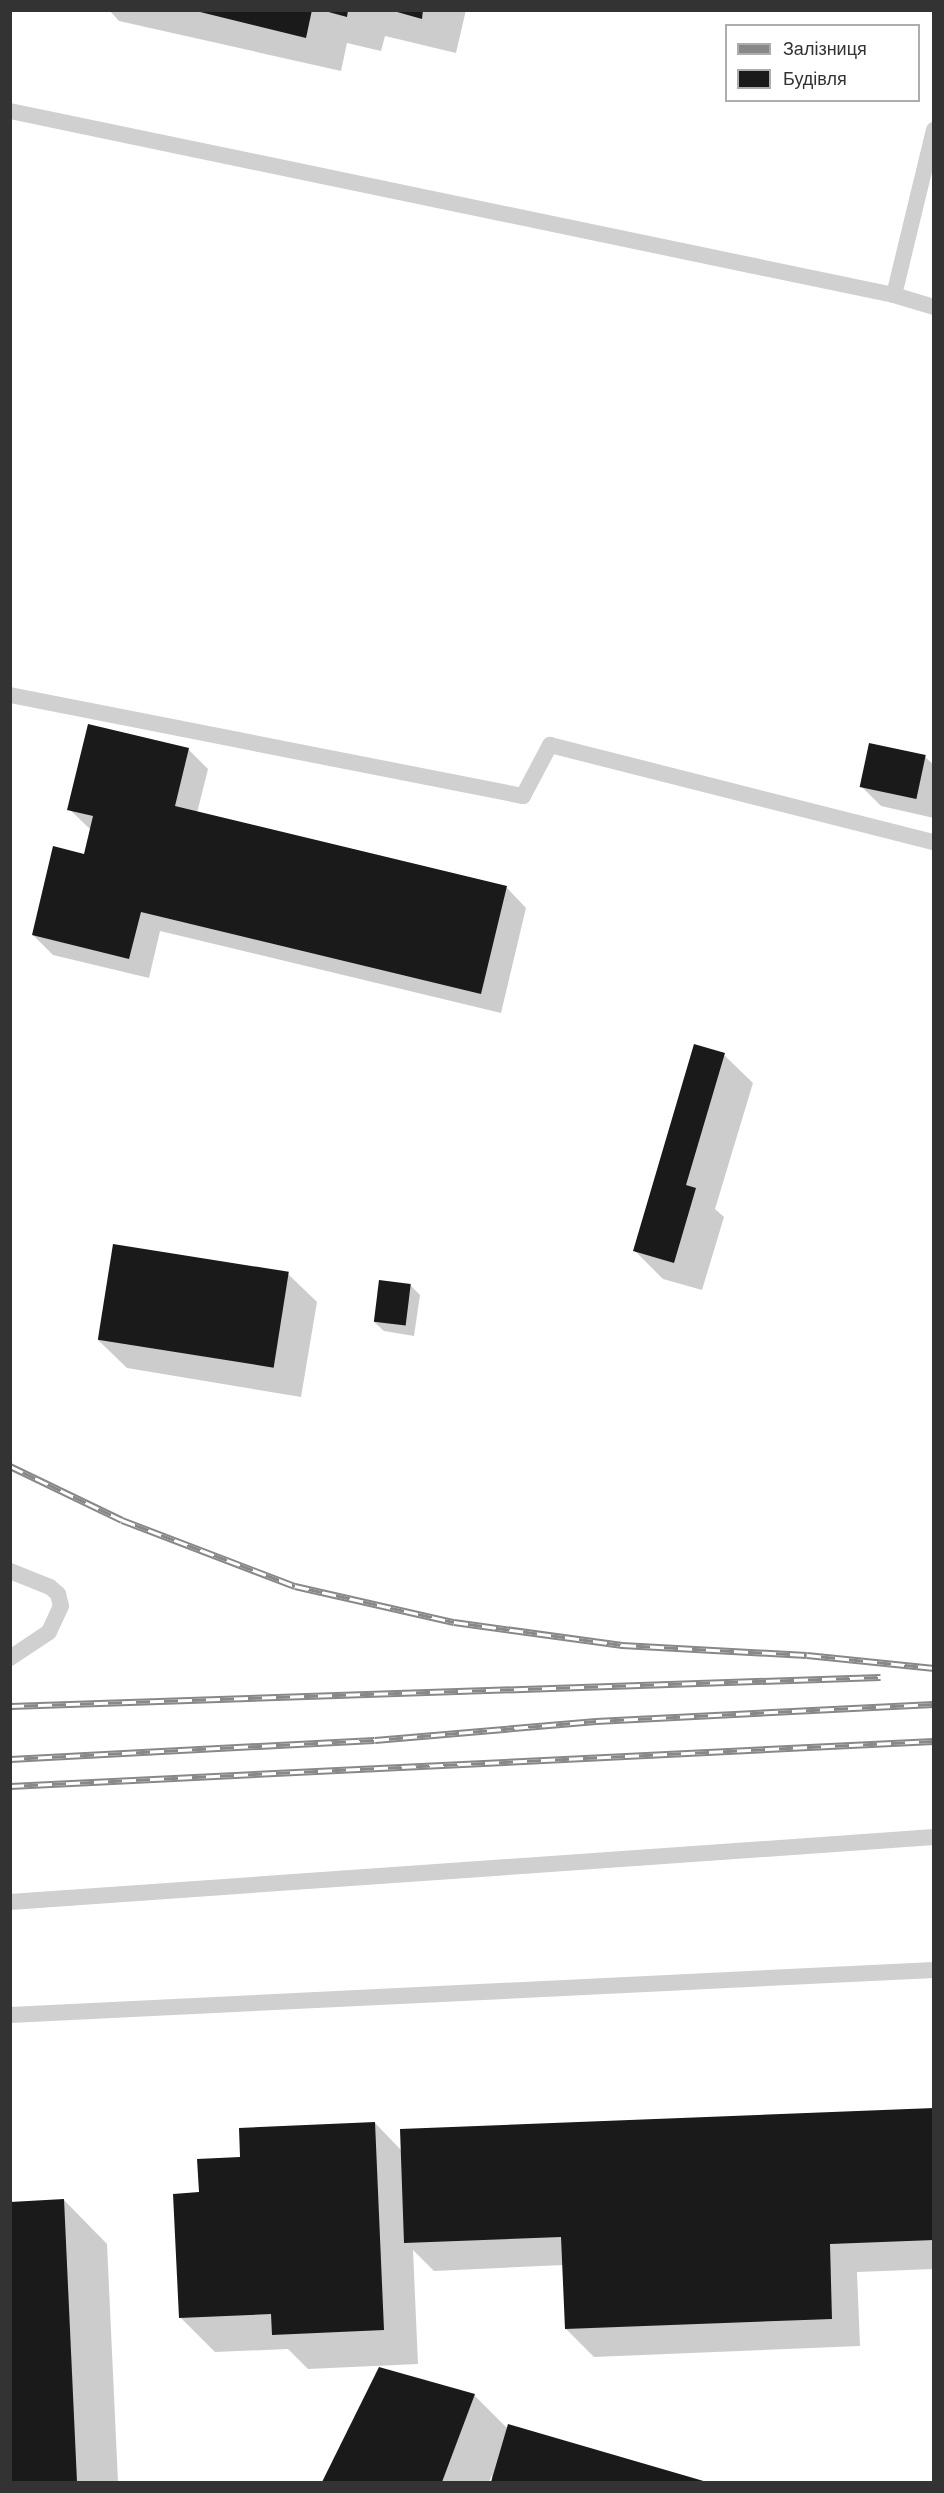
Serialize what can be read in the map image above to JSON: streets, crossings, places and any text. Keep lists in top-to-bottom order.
{
  "legend": ["Залізниця", "Будівля"]
}
